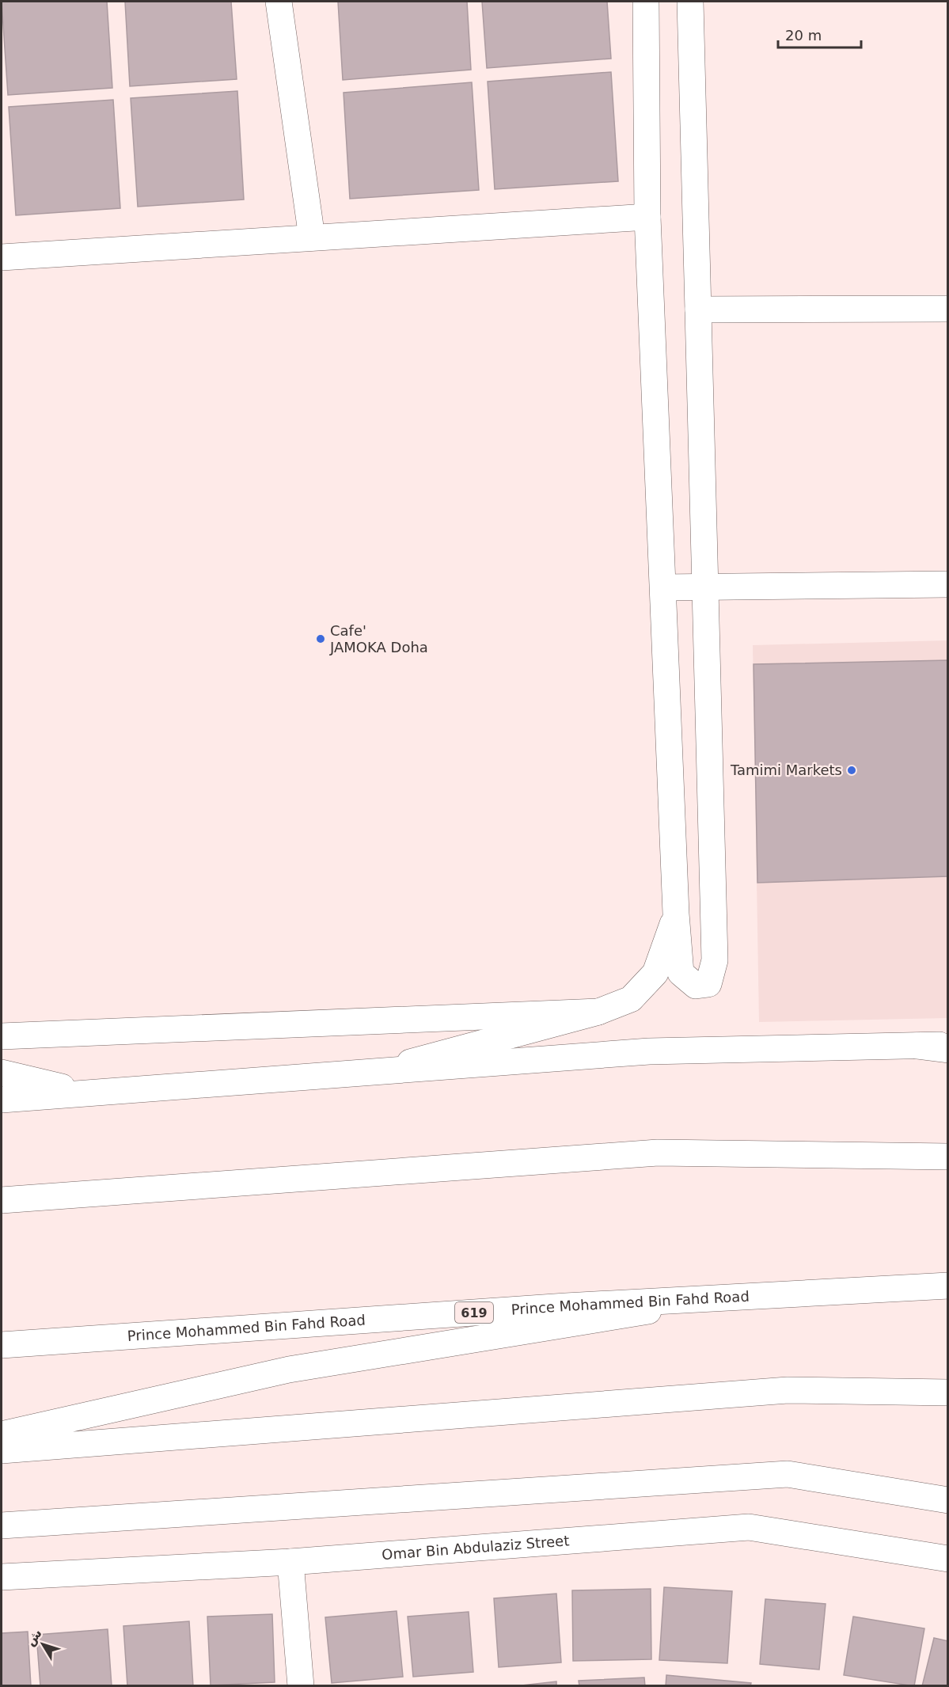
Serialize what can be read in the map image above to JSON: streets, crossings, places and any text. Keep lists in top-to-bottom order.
{
  "streets": {
    "main road": ["Prince Mohammed Bin Fahd Road", "619", "Omar Bin Abdulaziz Street"]
  },
  "places": ["Cafe' JAMOKA Doha", "Tamimi Markets"],
  "scale_bar": "20 m",
  "north": "top left"
}
